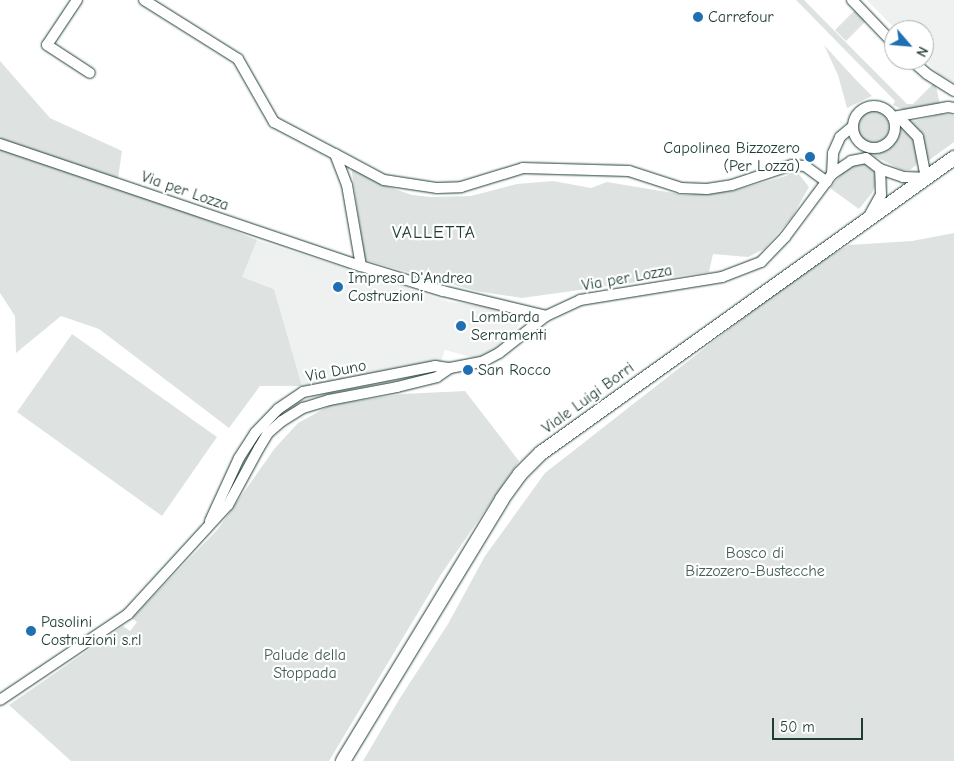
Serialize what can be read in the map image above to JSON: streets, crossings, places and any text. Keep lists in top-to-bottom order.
{
  "streets": {
    "main road": ["Viale Luigi Borri"],
    "street": ["Via per Lozza", "Via Duno"]
  },
  "crossings": [
    ["Via per Lozza", "Via Duno"]
  ],
  "districts": ["VALLETTA"],
  "parks": ["Bosco di Bizzozero-Bustecche", "Palude della Stoppada"],
  "places": [
    "Carrefour",
    "Capolinea Bizzozero (Per Lozza)",
    "Impresa D'Andrea Costruzioni",
    "Lombarda Serramenti",
    "San Rocco",
    "Pasolini Costruzioni s.r.l"
  ],
  "scale_bar": "50 m",
  "north": "bottom right"
}
